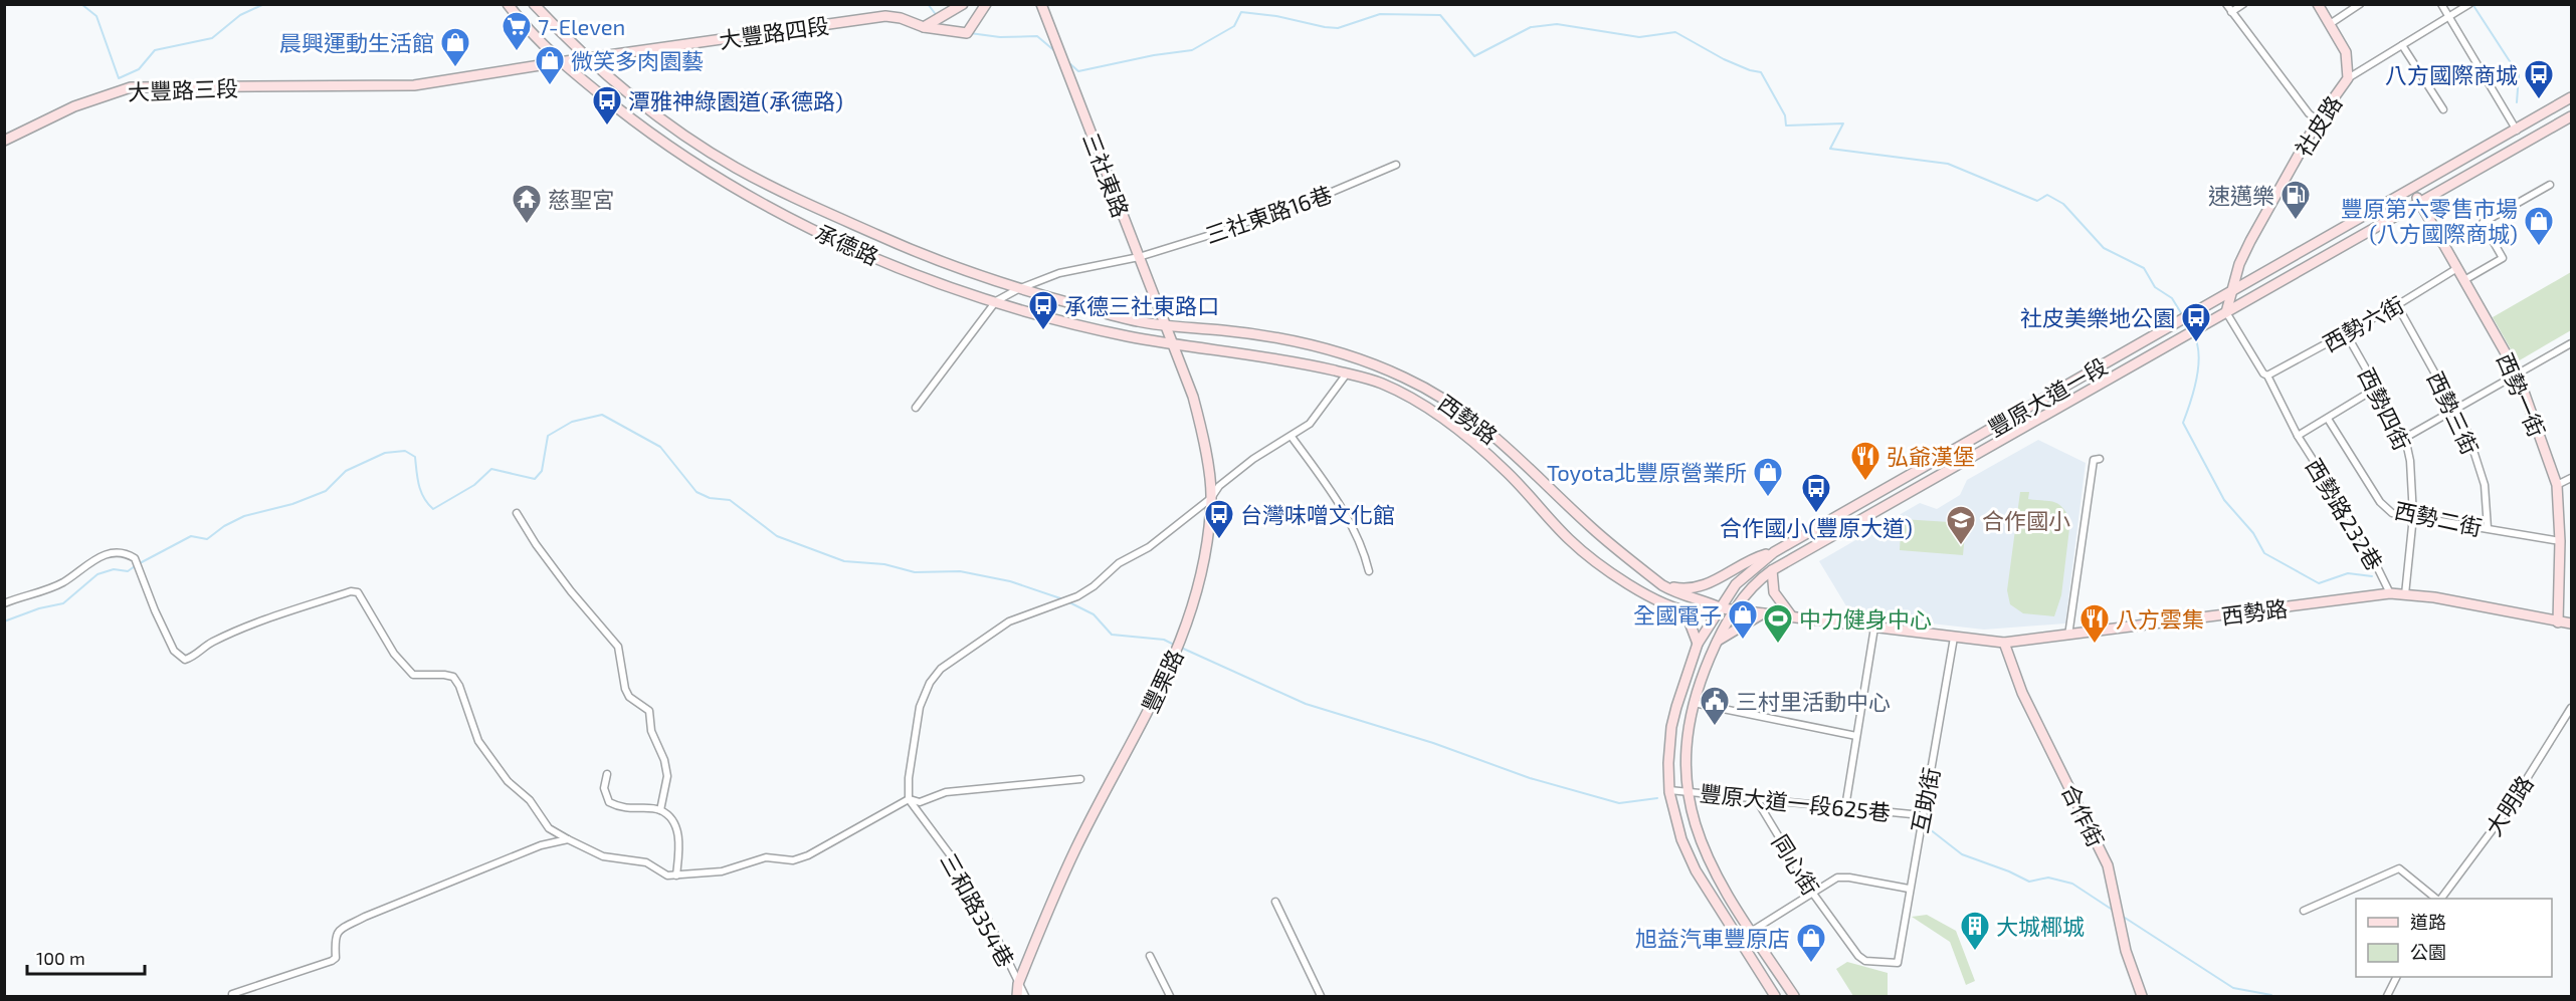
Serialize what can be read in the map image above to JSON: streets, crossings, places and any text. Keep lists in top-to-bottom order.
{
  "streets": {
    "street": [
      "大豐路四段",
      "大豐路三段",
      "社皮路",
      "三社東路",
      "三社東路16巷",
      "承德路",
      "西勢六街",
      "西勢一街",
      "豐原大道一段",
      "西勢四街",
      "西勢三街",
      "西勢路",
      "西勢路232巷",
      "西勢二街",
      "豐栗路",
      "互助街",
      "豐原大道一段625巷",
      "大明路",
      "合作街",
      "同心街",
      "三和路354巷"
    ]
  },
  "crossings": [
    ["大豐路四段", "大豐路三段"],
    ["大豐路四段", "承德路"],
    ["社皮路", "豐原大道一段"],
    ["社皮路", "西勢路232巷"],
    ["三社東路", "三社東路16巷"],
    ["三社東路", "承德路"],
    ["三社東路", "西勢路"],
    ["三社東路", "豐栗路"],
    ["三社東路16巷", "承德路"],
    ["承德路", "西勢路"],
    ["承德路", "豐栗路"],
    ["西勢六街", "西勢一街"],
    ["西勢六街", "西勢四街"],
    ["西勢六街", "西勢三街"],
    ["西勢六街", "西勢路232巷"],
    ["西勢一街", "豐原大道一段"],
    ["西勢一街", "西勢路"],
    ["西勢一街", "西勢二街"],
    ["豐原大道一段", "西勢路"],
    ["豐原大道一段", "西勢路232巷"],
    ["豐原大道一段", "豐原大道一段625巷"],
    ["西勢四街", "西勢路"],
    ["西勢四街", "西勢二街"],
    ["西勢三街", "西勢二街"],
    ["西勢路", "西勢路232巷"],
    ["西勢路", "豐栗路"],
    ["西勢路", "互助街"],
    ["西勢路", "合作街"],
    ["豐栗路", "三和路354巷"],
    ["互助街", "豐原大道一段625巷"],
    ["互助街", "同心街"],
    ["豐原大道一段625巷", "同心街"]
  ],
  "places": {
    "supermarket": ["7-Eleven"],
    "shop": [
      "晨興運動生活館",
      "微笑多肉園藝",
      "豐原第六零售市場 (八方國際商城)",
      "Toyota北豐原營業所",
      "全國電子",
      "旭益汽車豐原店"
    ],
    "bus stop": [
      "八方國際商城",
      "潭雅神綠園道(承德路)",
      "承德三社東路口",
      "社皮美樂地公園",
      "合作國小(豐原大道)",
      "台灣味噌文化館"
    ],
    "fuel station": ["速邁樂"],
    "temple": ["慈聖宮"],
    "restaurant": ["弘爺漢堡", "八方雲集"],
    "school or university": ["合作國小"],
    "sports": ["中力健身中心"],
    "public building": ["三村里活動中心"],
    "building": ["大城椰城"]
  },
  "legend": ["道路", "公園"],
  "scale_bar": "100 m"
}
